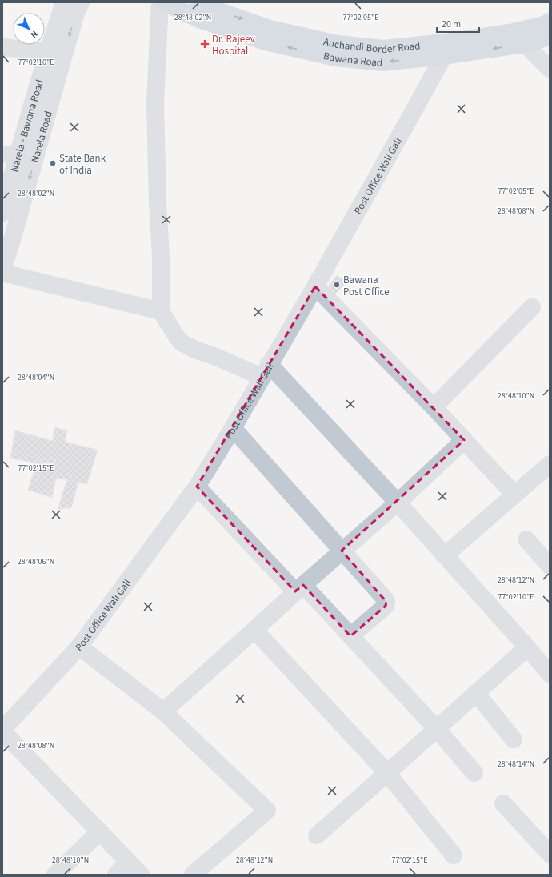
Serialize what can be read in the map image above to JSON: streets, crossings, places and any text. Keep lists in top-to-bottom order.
{
  "streets": {
    "main road": ["Auchandi Border Road"],
    "street": ["Narela - Bawana Road", "Narela Road", "Post Office Wali Gali"]
  },
  "crossings": [
    ["Auchandi Border Road", "Post Office Wali Gali"]
  ],
  "places": {
    "health": ["Dr. Rajeev Hospital"],
    "other": ["State Bank of India", "Bawana Post Office"]
  },
  "scale_bar": "20 m",
  "north": "bottom right",
  "coordinates": [
    "28°48'02\"N",
    "77°02'05\"E",
    "77°02'10\"E",
    "28°48'08\"N",
    "28°48'04\"N",
    "28°48'10\"N",
    "77°02'15\"E",
    "28°48'06\"N",
    "28°48'12\"N",
    "28°48'14\"N"
  ]
}
